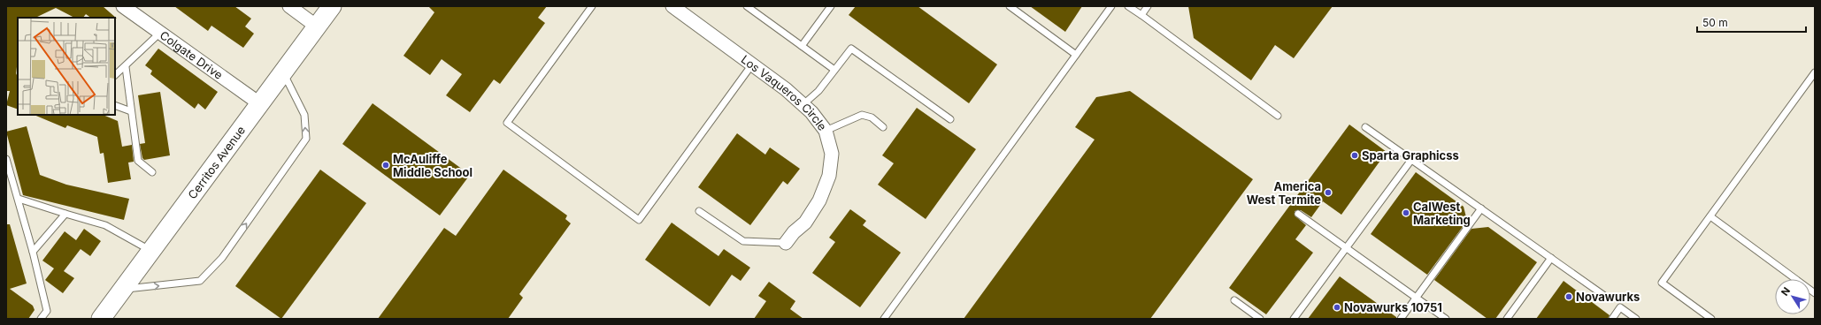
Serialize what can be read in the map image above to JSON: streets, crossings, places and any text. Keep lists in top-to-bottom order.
{
  "streets": {
    "main road": ["Cerritos Avenue"],
    "street": ["Colgate Drive", "Los Vaqueros Circle"]
  },
  "crossings": [
    ["Colgate Drive", "Cerritos Avenue"]
  ],
  "places": [
    "Sparta Graphicss",
    "McAuliffe Middle School",
    "America West Termite",
    "CalWest Marketing",
    "Novawurks",
    "Novawurks 10751"
  ],
  "scale_bar": "50 m",
  "north": "top left"
}
